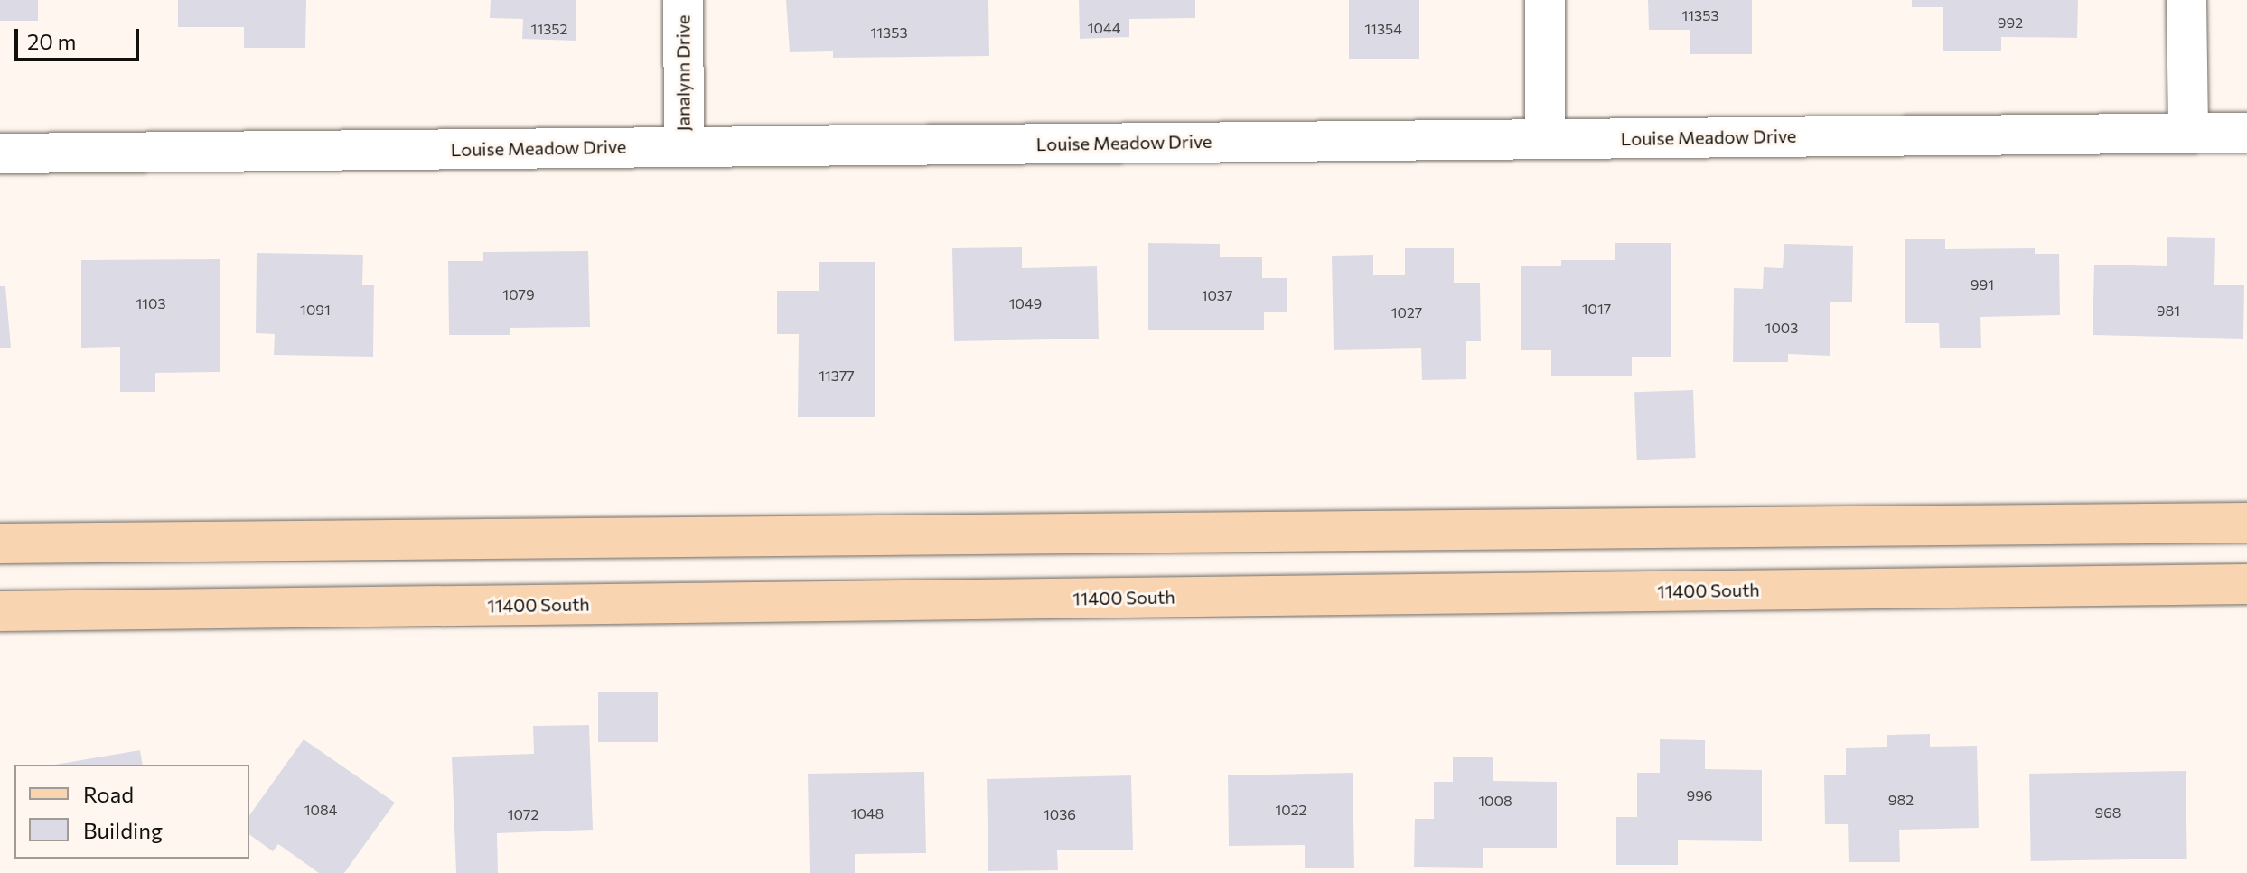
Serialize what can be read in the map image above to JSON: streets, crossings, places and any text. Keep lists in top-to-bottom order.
{
  "streets": {
    "main road": ["11400 South"],
    "street": ["Janalynn Drive", "Louise Meadow Drive"]
  },
  "crossings": [
    ["Janalynn Drive", "Louise Meadow Drive"]
  ],
  "house_numbers": [
    "11353",
    "992",
    "1044",
    "11352",
    "11354",
    "11353",
    "991",
    "1079",
    "1037",
    "1103",
    "1049",
    "1017",
    "1091",
    "981",
    "1027",
    "1003",
    "11377",
    "996",
    "982",
    "1008",
    "1084",
    "1022",
    "968",
    "1048",
    "1072",
    "1036"
  ],
  "legend": ["Road", "Building"],
  "scale_bar": "20 m"
}
